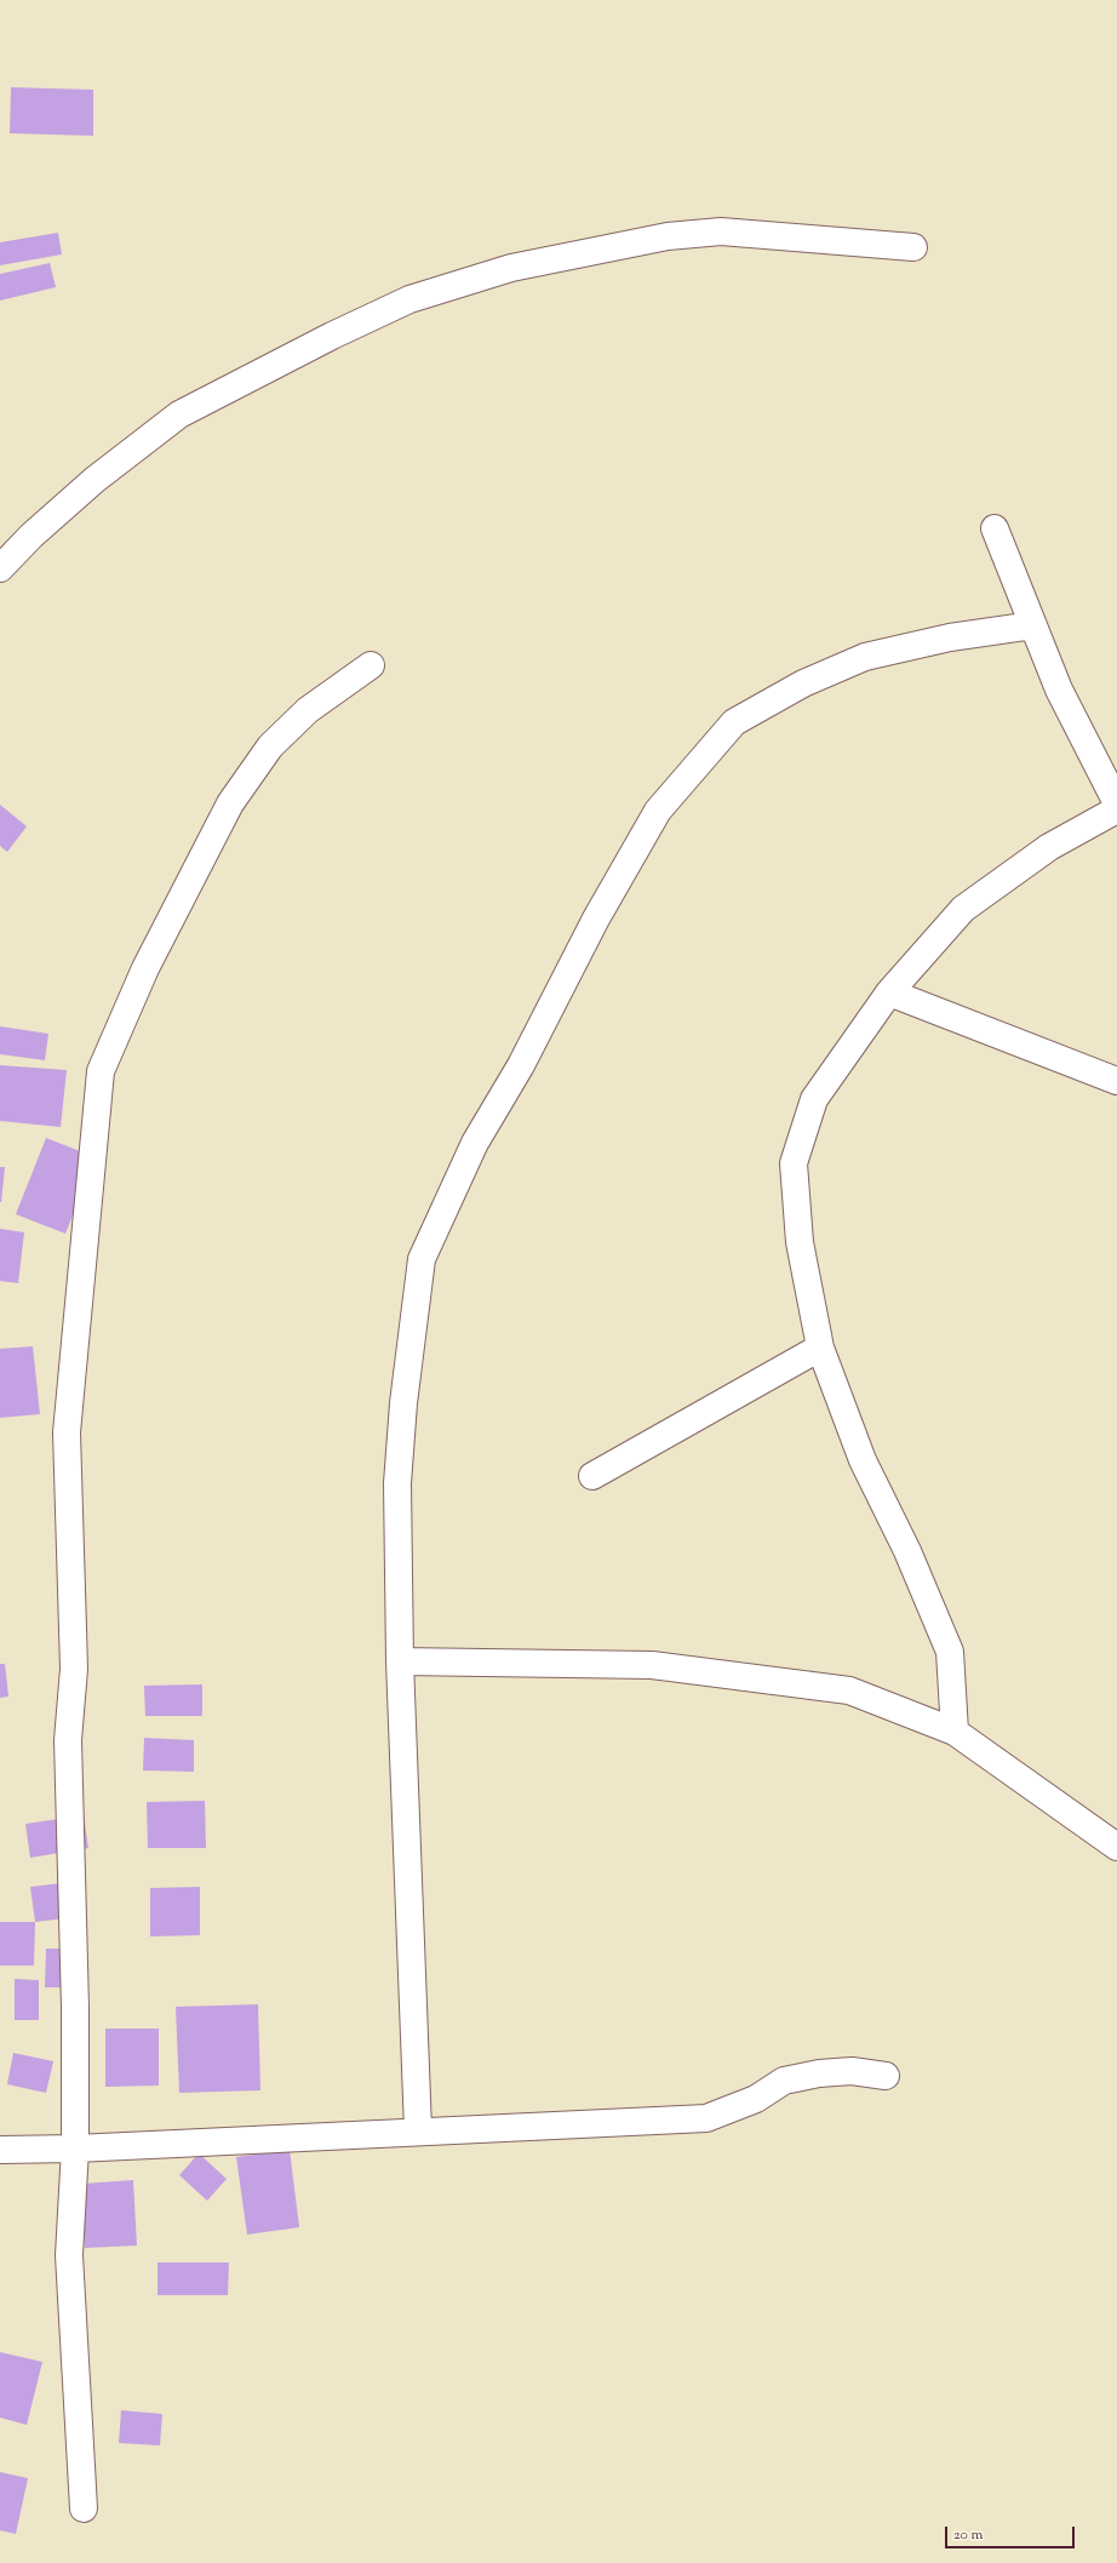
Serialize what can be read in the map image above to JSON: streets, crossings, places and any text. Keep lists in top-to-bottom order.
{
  "scale_bar": "20 m"
}
